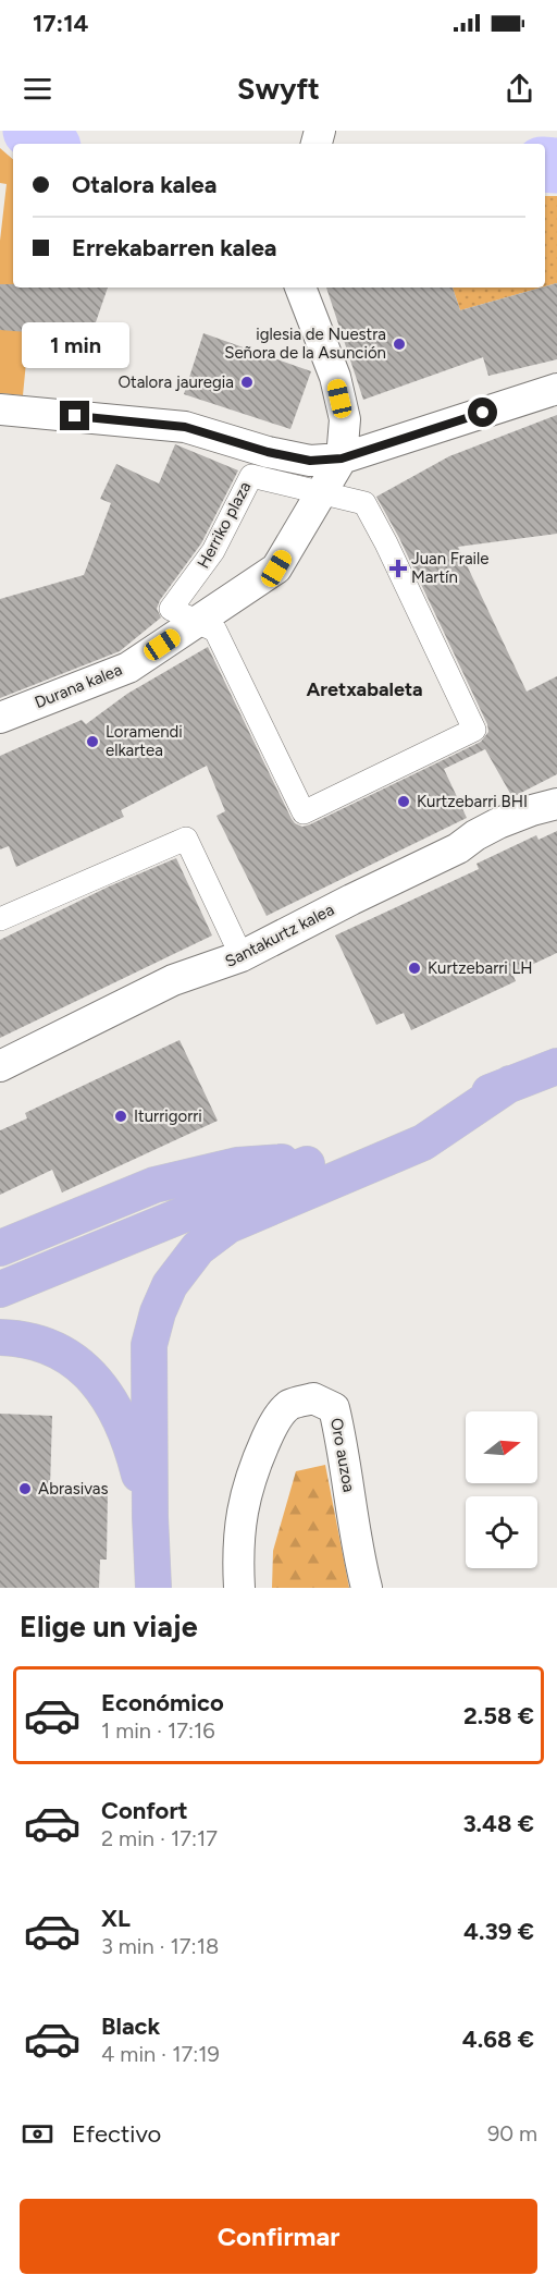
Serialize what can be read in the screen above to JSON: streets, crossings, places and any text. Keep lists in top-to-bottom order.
{
  "streets": {
    "street": [
      "Herriko plaza",
      "Durana kalea",
      "Santakurtz kalea",
      "Oro auzoa"
    ]
  },
  "crossings": [
    ["Herriko plaza", "Durana kalea"]
  ],
  "districts": ["Aretxabaleta"],
  "places": {
    "other": [
      "iglesia de Nuestra Señora de la Asunción",
      "Otalora jauregia",
      "Loramendi elkartea",
      "Kurtzebarri BHI",
      "Kurtzebarri LH",
      "Iturrigorri",
      "Abrasivas"
    ],
    "health": ["Juan Fraile Martín"]
  },
  "north": "right",
  "page": {
    "status": "17:14",
    "header": "Swyft",
    "banner": ["Otalora kalea", "Errekabarren kalea"],
    "bubble": "1 min",
    "heading": "Elige un viaje",
    "list": [
      {
        "name": "Económico",
        "note": "1 min · 17:16",
        "value": "2.58 €"
      },
      {
        "name": "Confort",
        "note": "2 min · 17:17",
        "value": "3.48 €"
      },
      {
        "name": "XL",
        "note": "3 min · 17:18",
        "value": "4.39 €"
      },
      {
        "name": "Black",
        "note": "4 min · 17:19",
        "value": "4.68 €"
      }
    ],
    "pay": ["Efectivo", "90 m"],
    "buttons": "Confirmar"
  }
}
